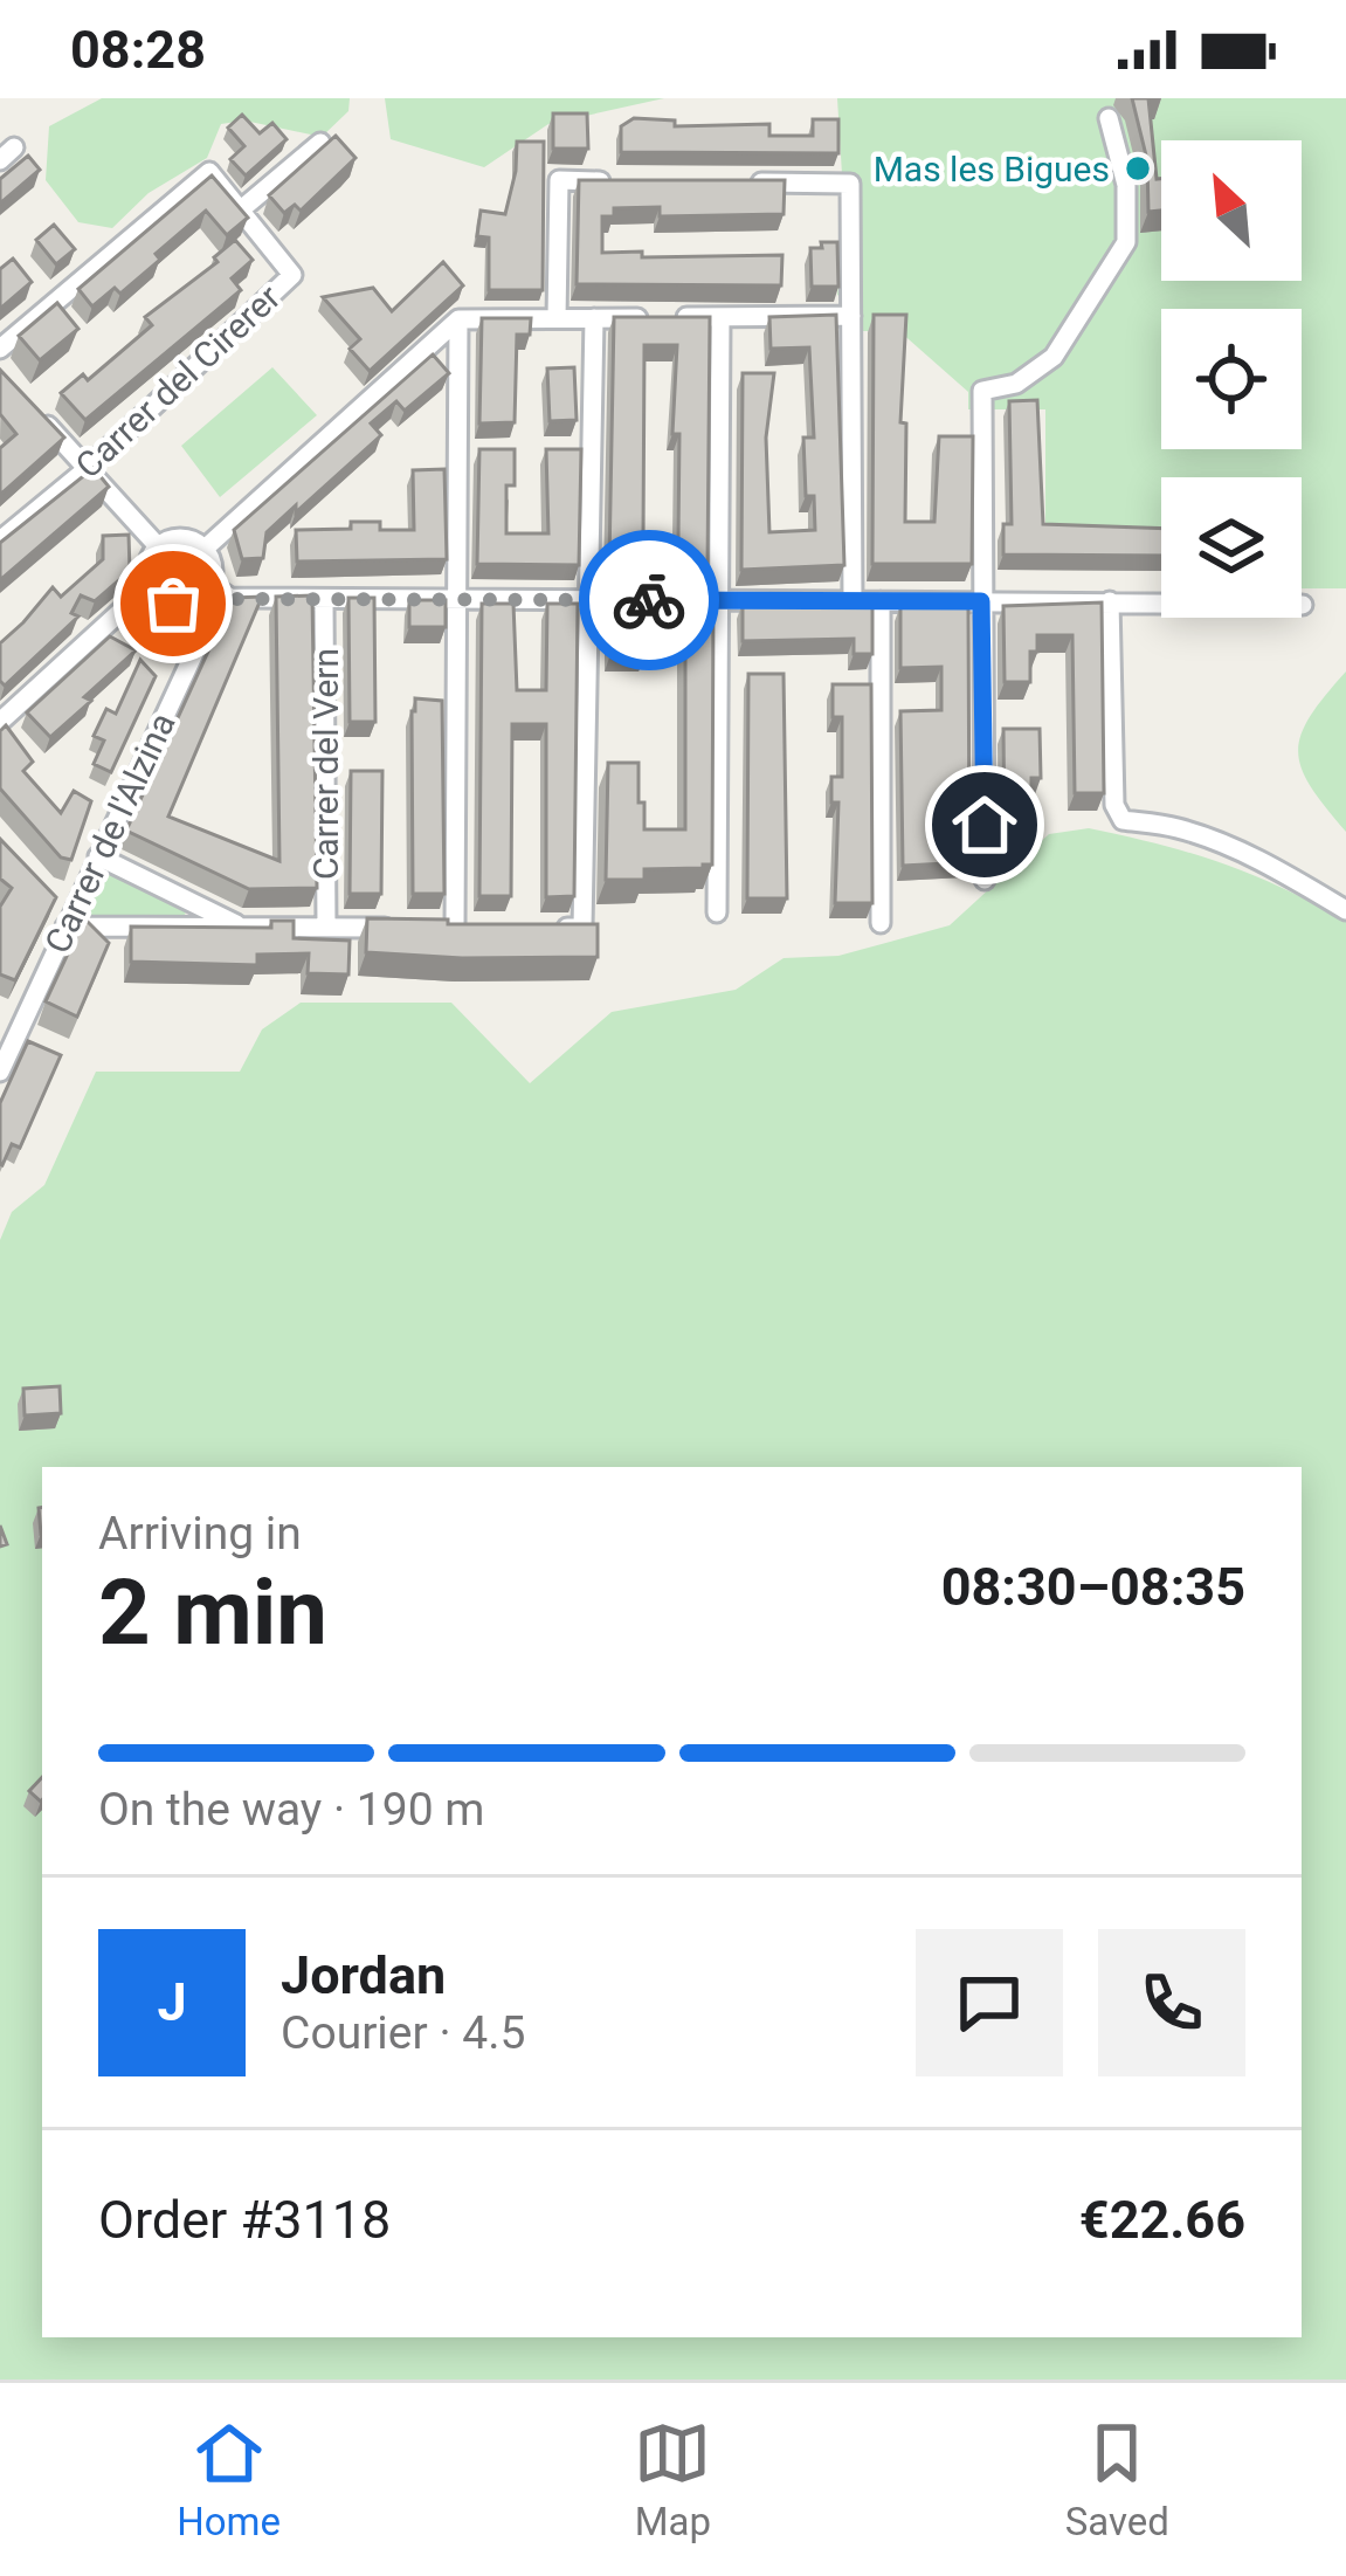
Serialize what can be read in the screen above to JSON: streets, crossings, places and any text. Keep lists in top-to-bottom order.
{
  "streets": {
    "street": ["Carrer del Cirerer", "Carrer del Vern", "Carrer de l'Alzina"]
  },
  "places": ["Mas les Bigues"],
  "north": "top left",
  "page": {
    "status": "08:28",
    "heading": ["2 min", "Arriving in", "08:30–08:35"],
    "panel": [
      "Jordan",
      "Courier · 4.5",
      "Order #3118",
      "€22.66"
    ],
    "bar": "On the way · 190 m",
    "round": "J",
    "tabs": ["Home", "Map", "Saved"]
  }
}
